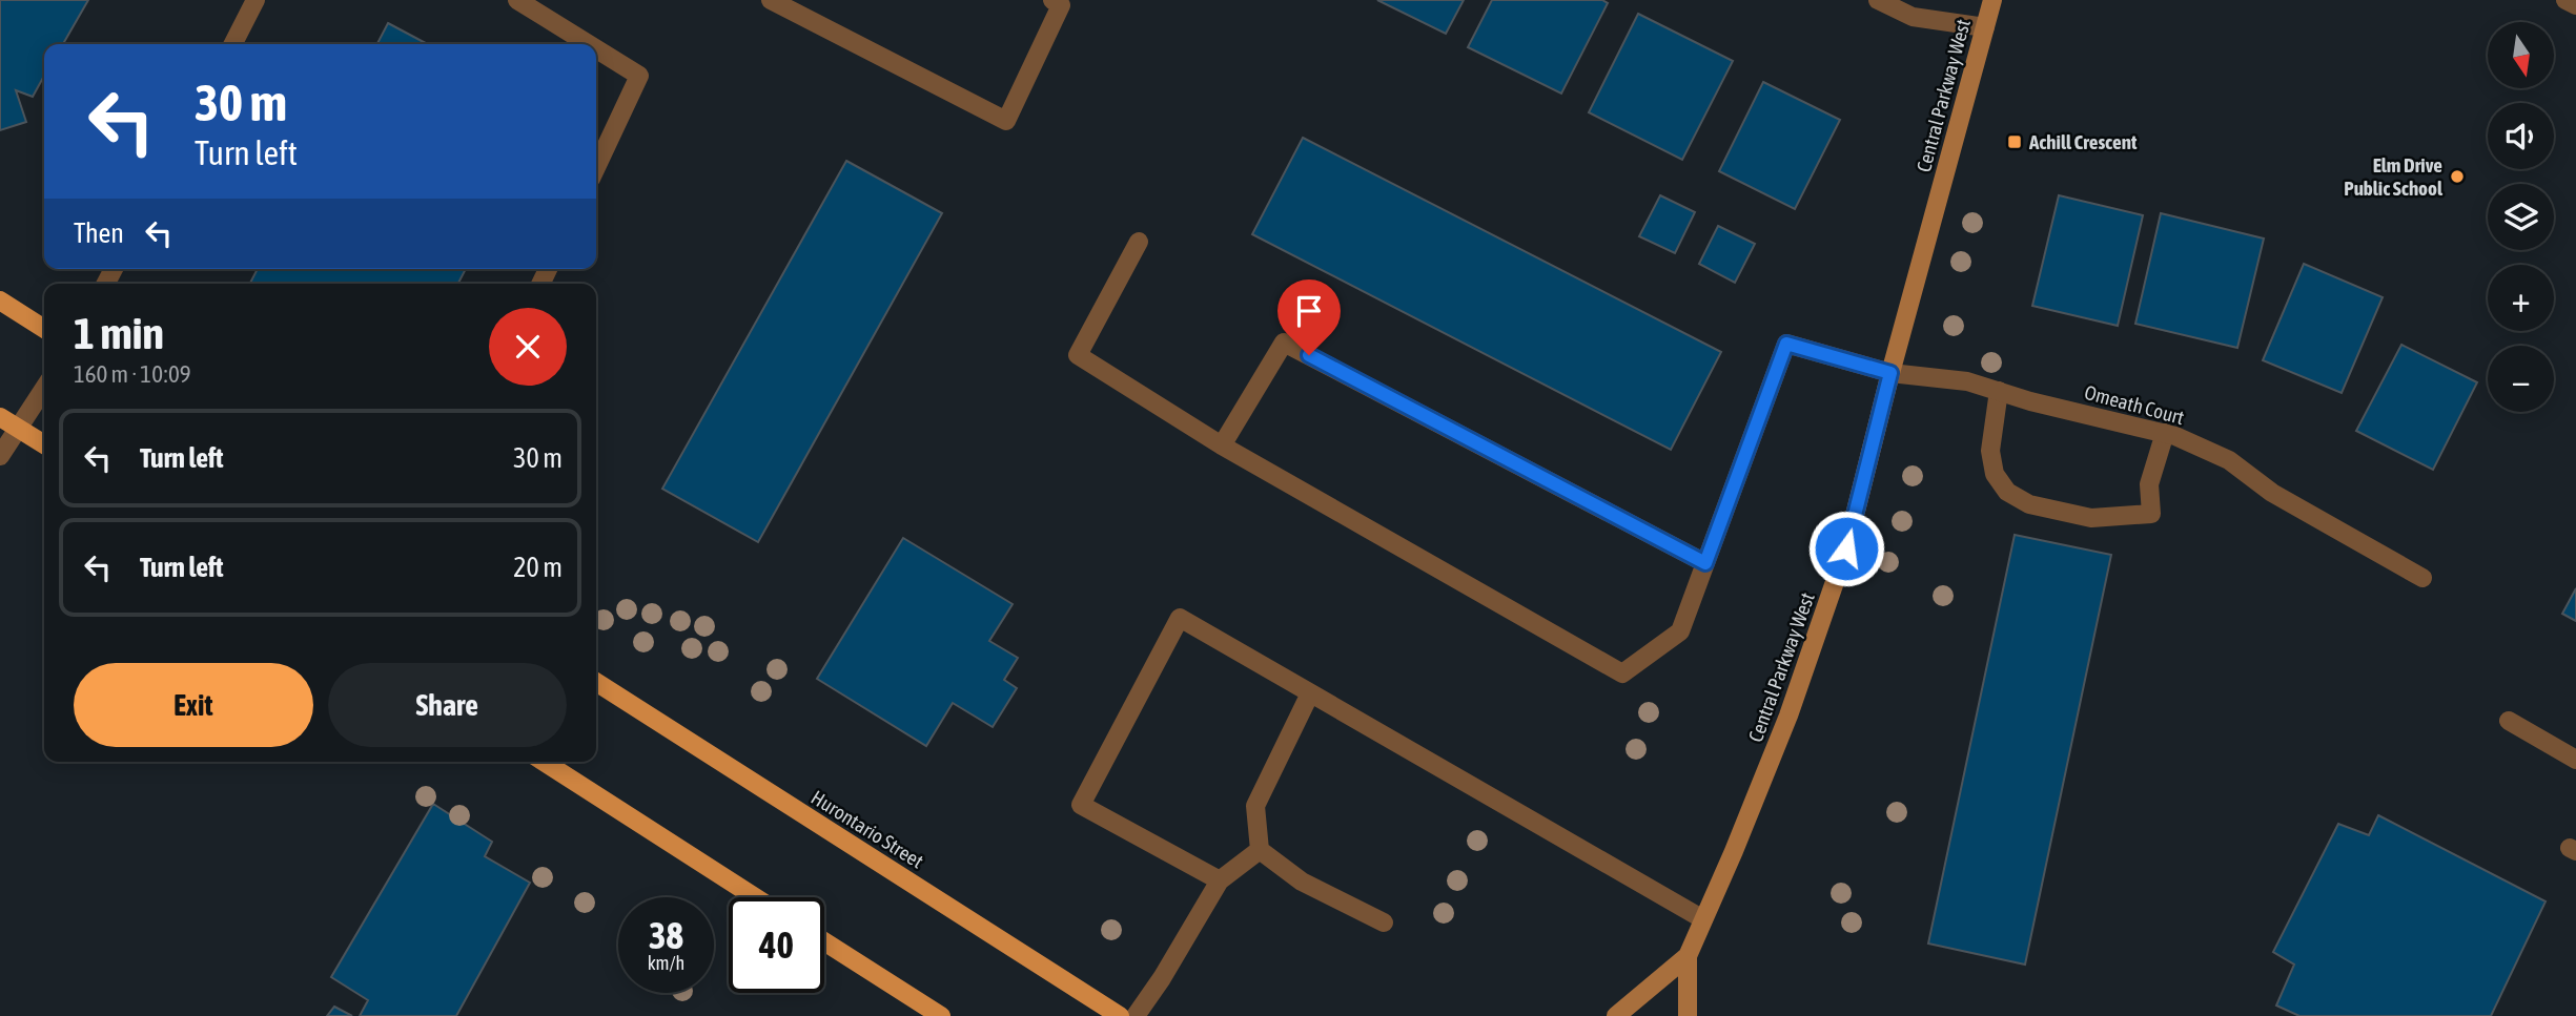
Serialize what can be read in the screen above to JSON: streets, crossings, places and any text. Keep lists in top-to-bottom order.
{
  "streets": {
    "main road": ["Hurontario Street"],
    "street": ["Central Parkway West", "Omeath Court"]
  },
  "crossings": [
    ["Central Parkway West", "Omeath Court"]
  ],
  "places": {
    "transit": ["Achill Crescent"],
    "other": ["Elm Drive Public School"]
  },
  "north": "bottom",
  "page": {
    "map_buttons": ["+", "−"],
    "turn": ["30 m", "Turn left"],
    "then": "Then",
    "heading": ["1 min", "160 m · 10:09"],
    "list": [
      {
        "name": "Turn left",
        "value": "30 m"
      },
      {
        "name": "Turn left",
        "value": "20 m"
      }
    ],
    "buttons": ["Exit", "Share"],
    "speed": "38 km/h",
    "limit": "40"
  }
}
